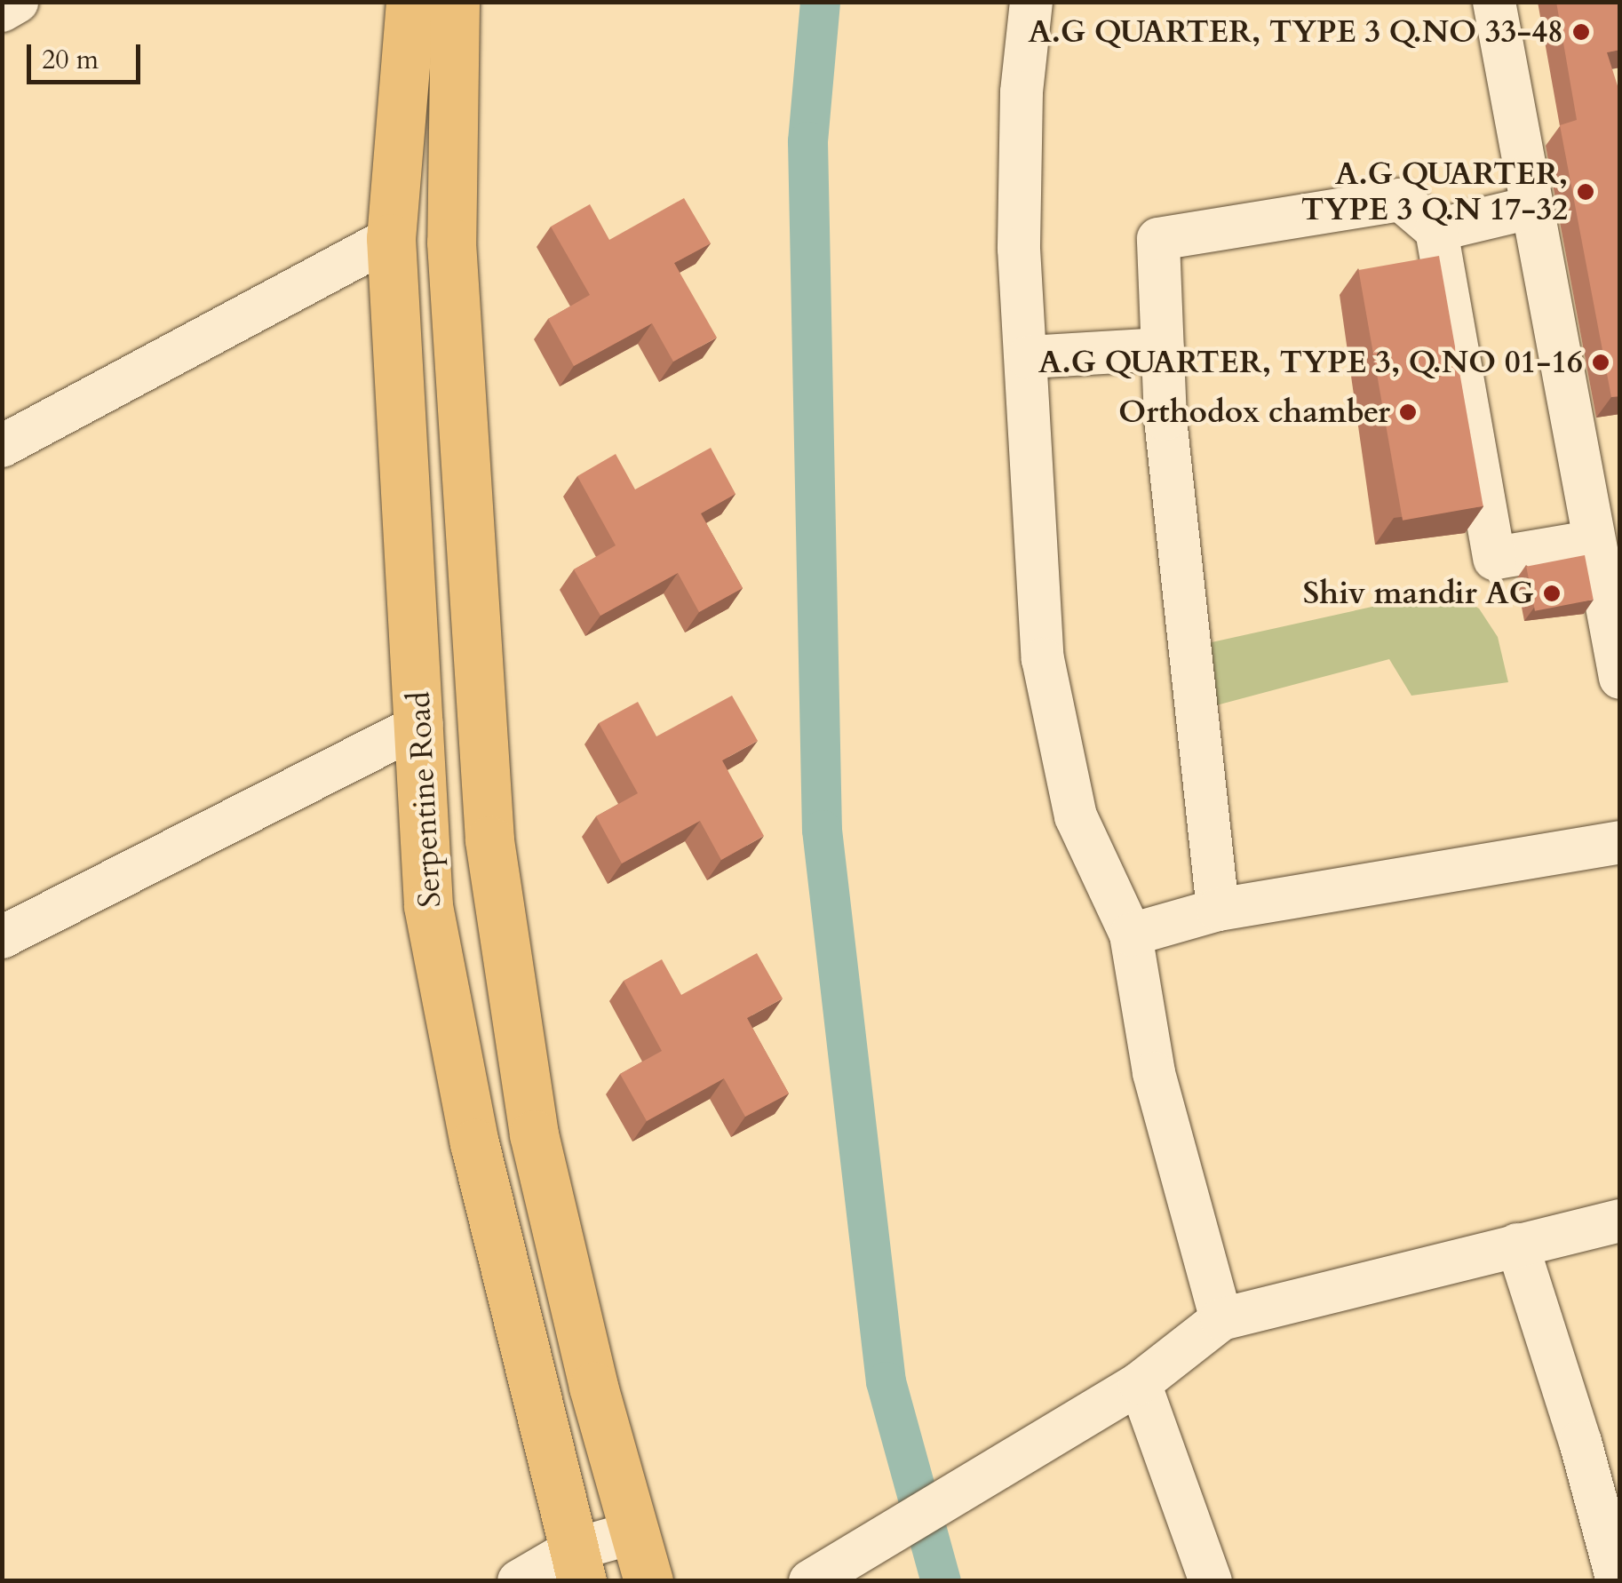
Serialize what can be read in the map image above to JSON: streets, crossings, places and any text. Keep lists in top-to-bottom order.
{
  "streets": {
    "main road": ["Serpentine Road"]
  },
  "places": [
    "A.G QUARTER, TYPE 3 Q.NO 33-48",
    "A.G QUARTER, TYPE 3 Q.N 17-32",
    "A.G QUARTER, TYPE 3, Q.NO 01-16",
    "Orthodox chamber",
    "Shiv mandir AG"
  ],
  "scale_bar": "20 m"
}
